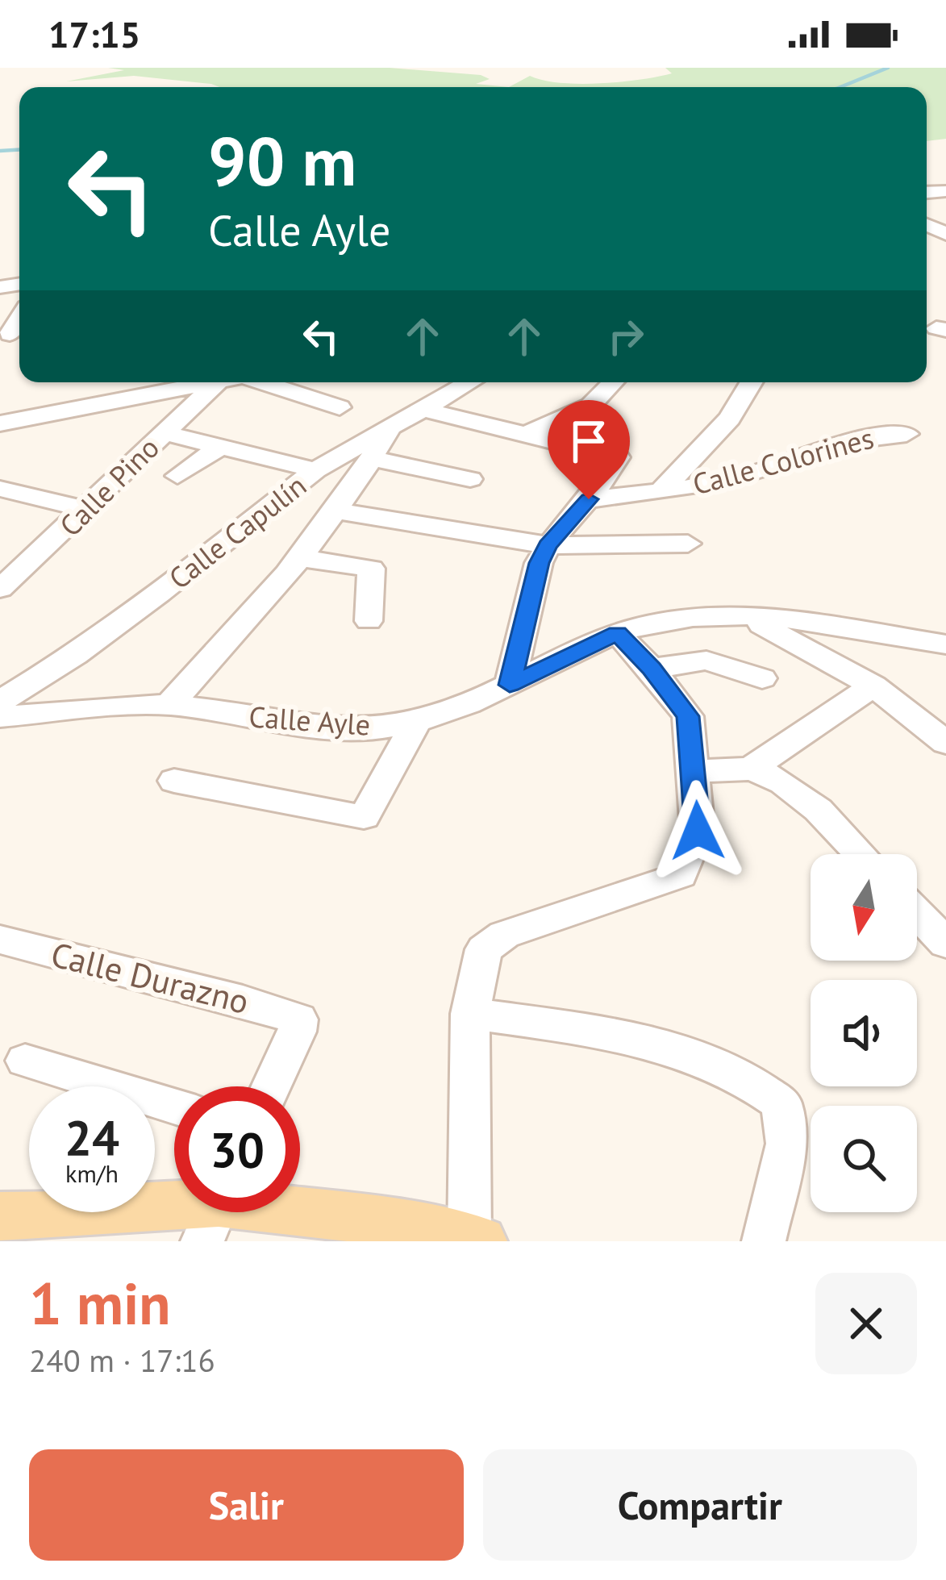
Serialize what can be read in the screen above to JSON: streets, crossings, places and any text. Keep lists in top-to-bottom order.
{
  "streets": {
    "street": [
      "Calle Colorines",
      "Calle Pino",
      "Calle Capulín",
      "Calle Ayle",
      "Calle Durazno"
    ]
  },
  "crossings": [
    ["Calle Capulín", "Calle Ayle"]
  ],
  "north": "bottom",
  "page": {
    "status": "17:15",
    "turn": ["90 m", "Calle Ayle"],
    "speed": "24 km/h",
    "limit": "30",
    "heading": ["1 min", "240 m · 17:16"],
    "buttons": ["Salir", "Compartir"]
  }
}
